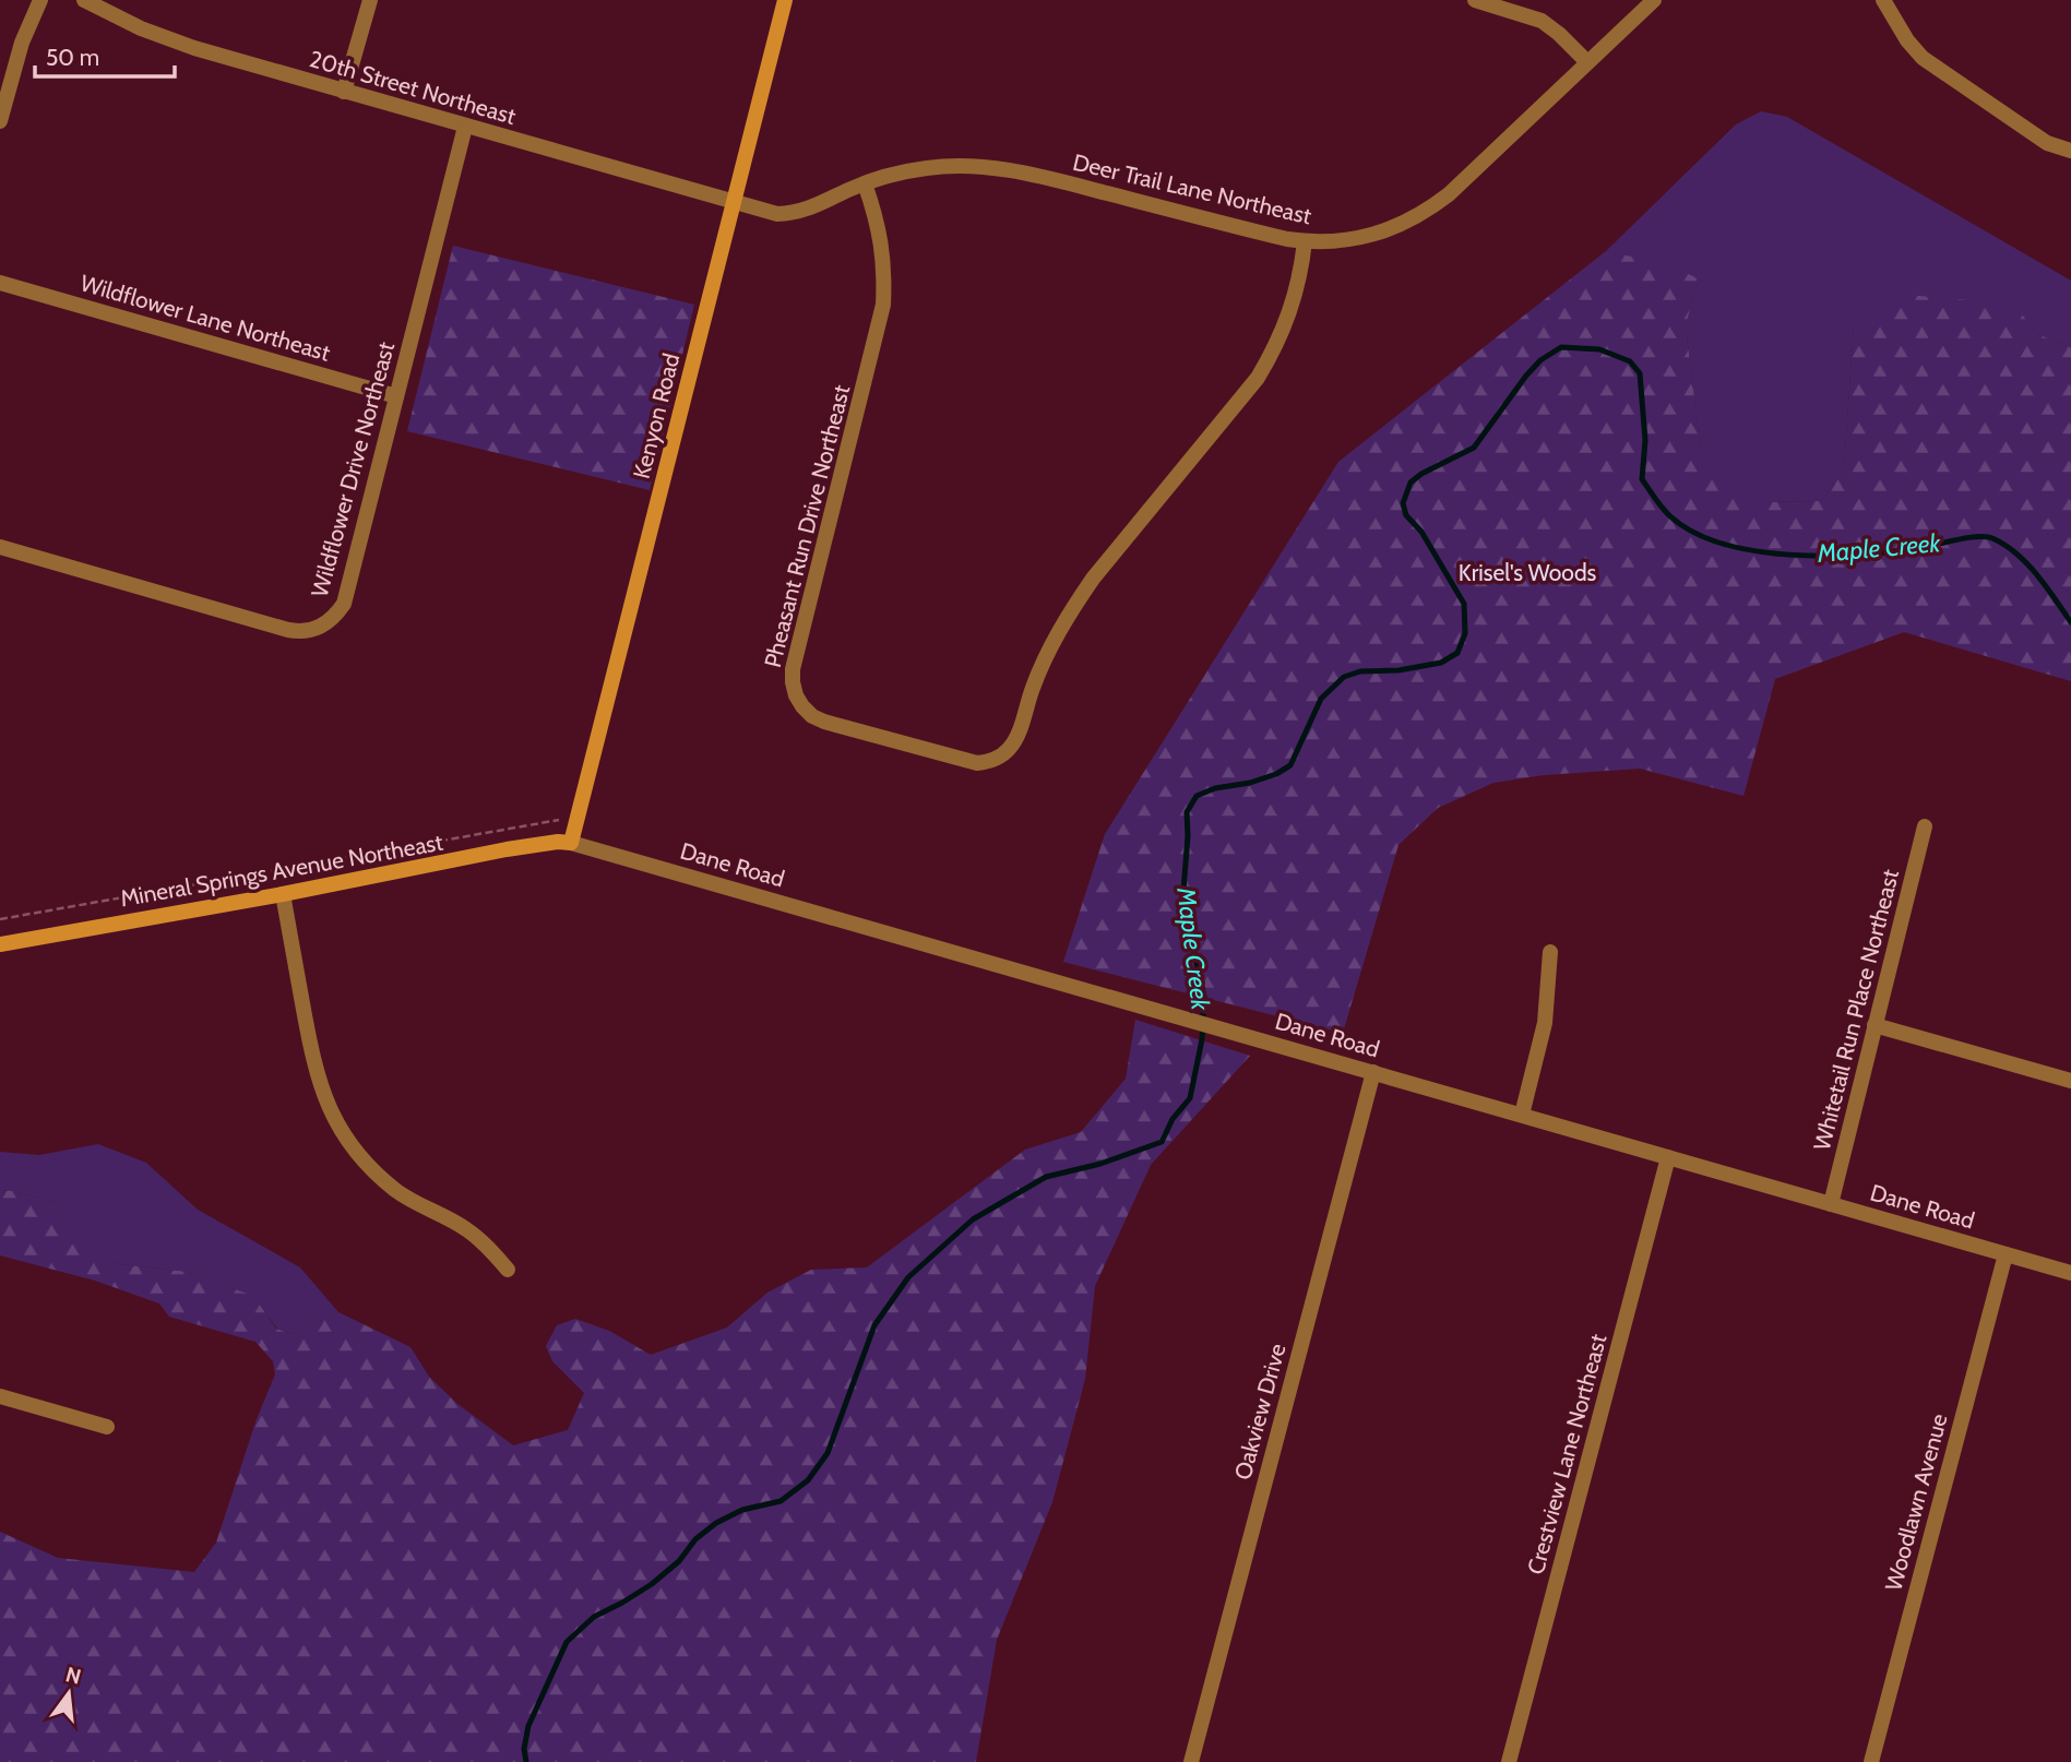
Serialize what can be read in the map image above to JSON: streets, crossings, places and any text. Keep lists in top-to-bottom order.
{
  "streets": {
    "main road": ["Kenyon Road", "Mineral Springs Avenue Northeast"],
    "street": [
      "20th Street Northeast",
      "Deer Trail Lane Northeast",
      "Wildflower Lane Northeast",
      "Wildflower Drive Northeast",
      "Pheasant Run Drive Northeast",
      "Dane Road",
      "Whitetail Run Place Northeast",
      "Oakview Drive",
      "Crestview Lane Northeast",
      "Woodlawn Avenue"
    ]
  },
  "crossings": [
    ["20th Street Northeast", "Deer Trail Lane Northeast"],
    ["20th Street Northeast", "Kenyon Road"],
    ["20th Street Northeast", "Wildflower Drive Northeast"],
    ["Deer Trail Lane Northeast", "Kenyon Road"],
    ["Deer Trail Lane Northeast", "Pheasant Run Drive Northeast"],
    ["Wildflower Lane Northeast", "Wildflower Drive Northeast"],
    ["Kenyon Road", "Dane Road"],
    ["Kenyon Road", "Mineral Springs Avenue Northeast"],
    ["Dane Road", "Mineral Springs Avenue Northeast"],
    ["Dane Road", "Whitetail Run Place Northeast"],
    ["Dane Road", "Oakview Drive"],
    ["Dane Road", "Crestview Lane Northeast"],
    ["Dane Road", "Woodlawn Avenue"]
  ],
  "water": ["Maple Creek"],
  "parks": ["Krisel's Woods"],
  "scale_bar": "50 m",
  "north": "top"
}
